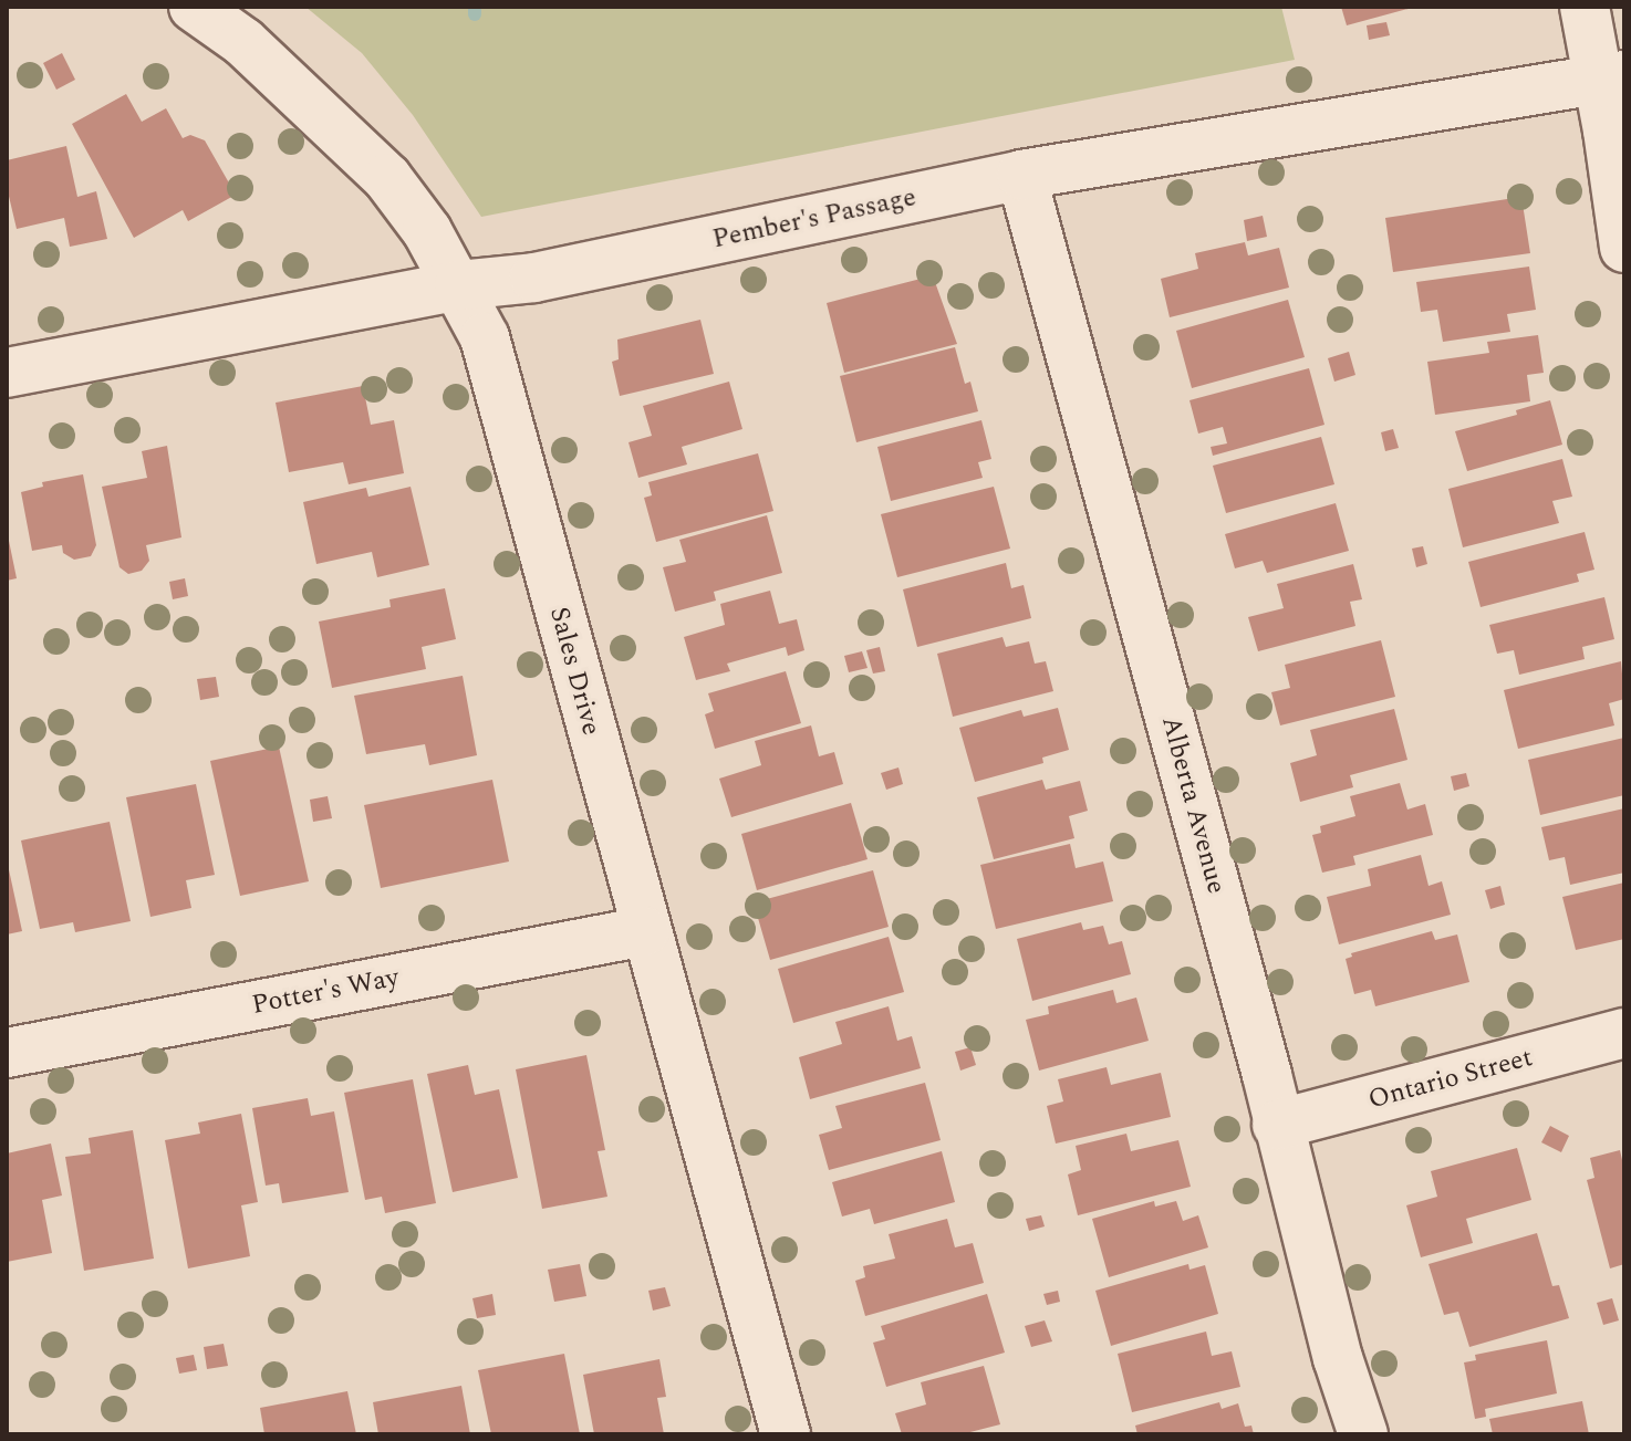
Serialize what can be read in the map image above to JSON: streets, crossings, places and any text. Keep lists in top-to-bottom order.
{
  "streets": {
    "street": [
      "Pember's Passage",
      "Sales Drive",
      "Alberta Avenue",
      "Potter's Way",
      "Ontario Street"
    ]
  },
  "crossings": [
    ["Pember's Passage", "Sales Drive"],
    ["Pember's Passage", "Alberta Avenue"],
    ["Sales Drive", "Potter's Way"],
    ["Alberta Avenue", "Ontario Street"]
  ]
}
